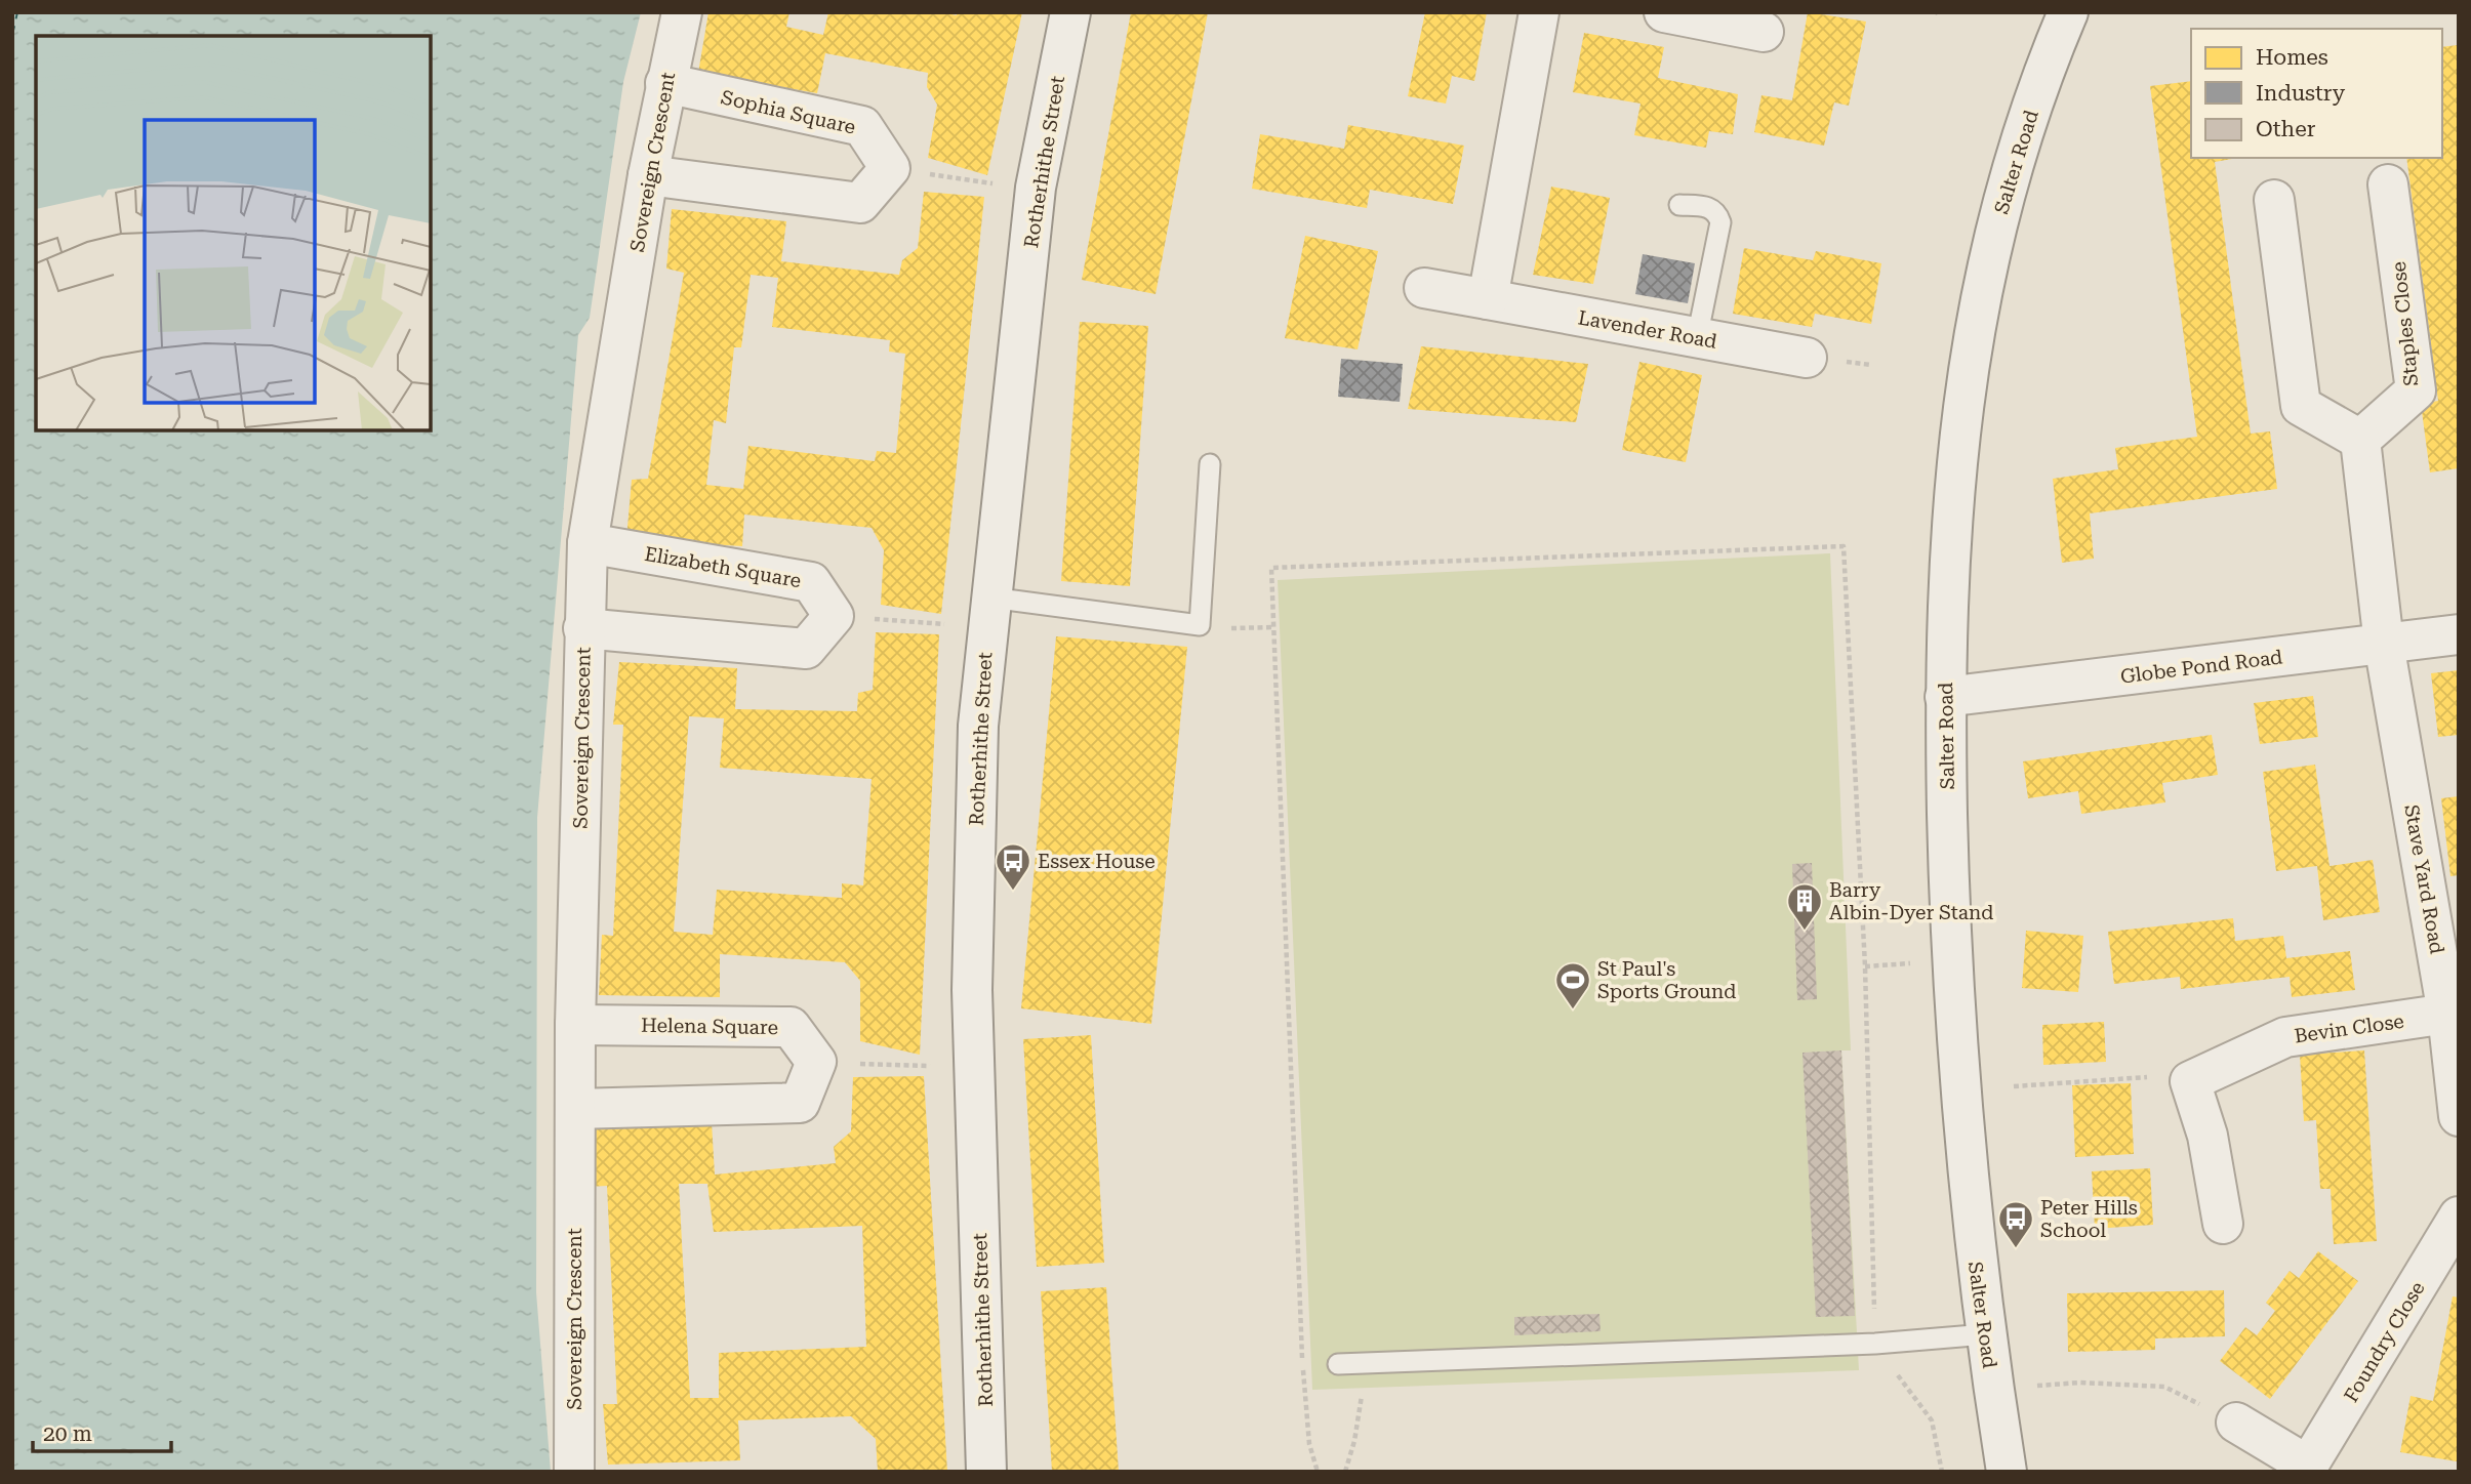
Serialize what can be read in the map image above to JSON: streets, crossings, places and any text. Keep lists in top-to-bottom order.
{
  "streets": {
    "street": [
      "Sophia Square",
      "Sovereign Crescent",
      "Rotherhithe Street",
      "Salter Road",
      "Staples Close",
      "Lavender Road",
      "Elizabeth Square",
      "Globe Pond Road",
      "Stave Yard Road",
      "Helena Square",
      "Bevin Close",
      "Foundry Close"
    ]
  },
  "crossings": [
    ["Sophia Square", "Sovereign Crescent"],
    ["Sovereign Crescent", "Elizabeth Square"],
    ["Sovereign Crescent", "Helena Square"],
    ["Salter Road", "Globe Pond Road"],
    ["Globe Pond Road", "Stave Yard Road"],
    ["Stave Yard Road", "Bevin Close"]
  ],
  "places": {
    "bus stop": ["Essex House", "Peter Hills School"],
    "building": ["Barry Albin-Dyer Stand"],
    "sports": ["St Paul's Sports Ground"]
  },
  "legend": ["Homes", "Industry", "Other"],
  "scale_bar": "20 m"
}
